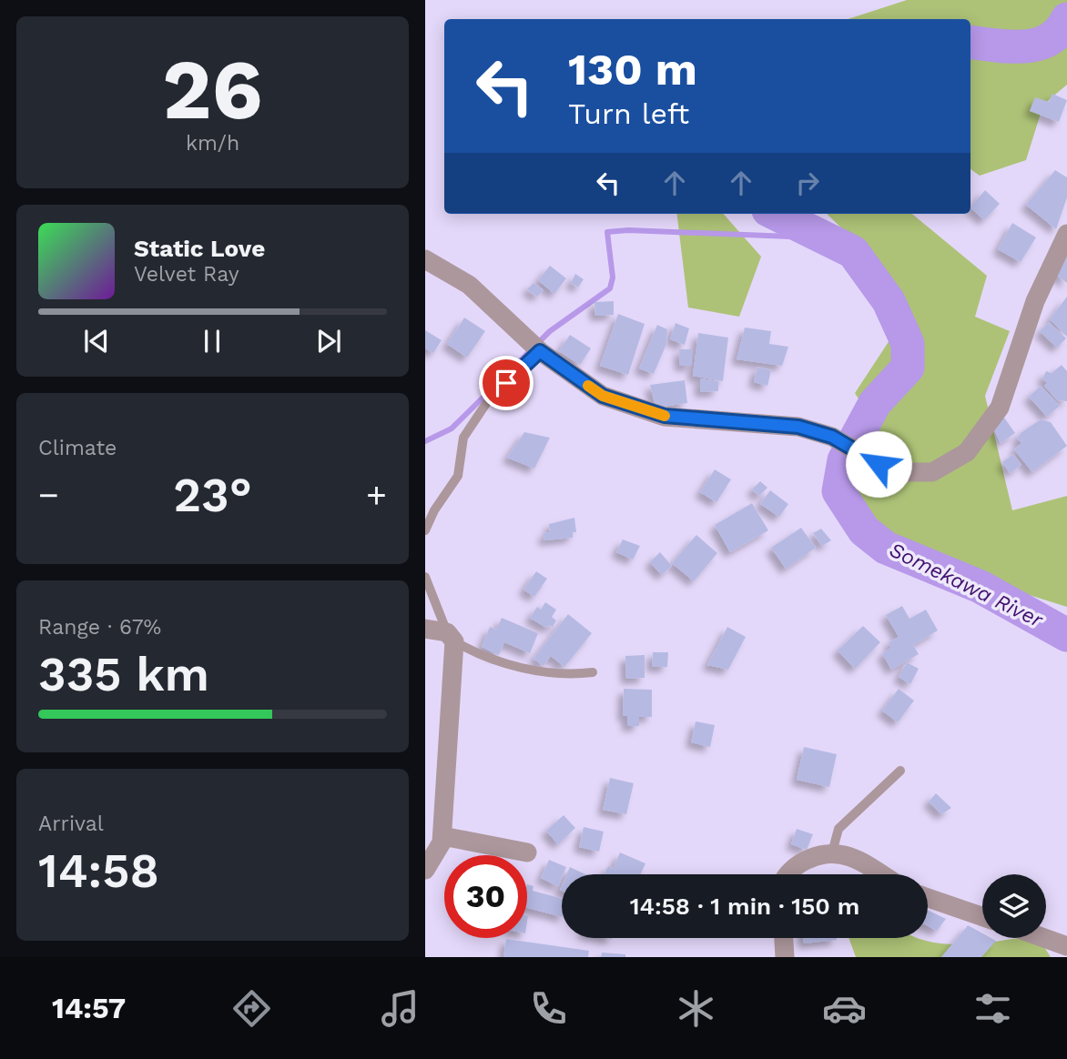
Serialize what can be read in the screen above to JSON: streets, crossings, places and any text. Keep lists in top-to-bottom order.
{
  "water": ["Somekawa River"],
  "page": {
    "tile": [
      ["26", "km/h"],
      "Climate",
      ["Range · 67%", "335 km"],
      ["Arrival", "14:58"]
    ],
    "turn": ["130 m", "Turn left"],
    "song": ["Static Love", "Velvet Ray"],
    "heat": ["−", "23°", "+"],
    "limit": "30",
    "trip": "14:58 · 1 min · 150 m",
    "tabs": "14:57"
  }
}
